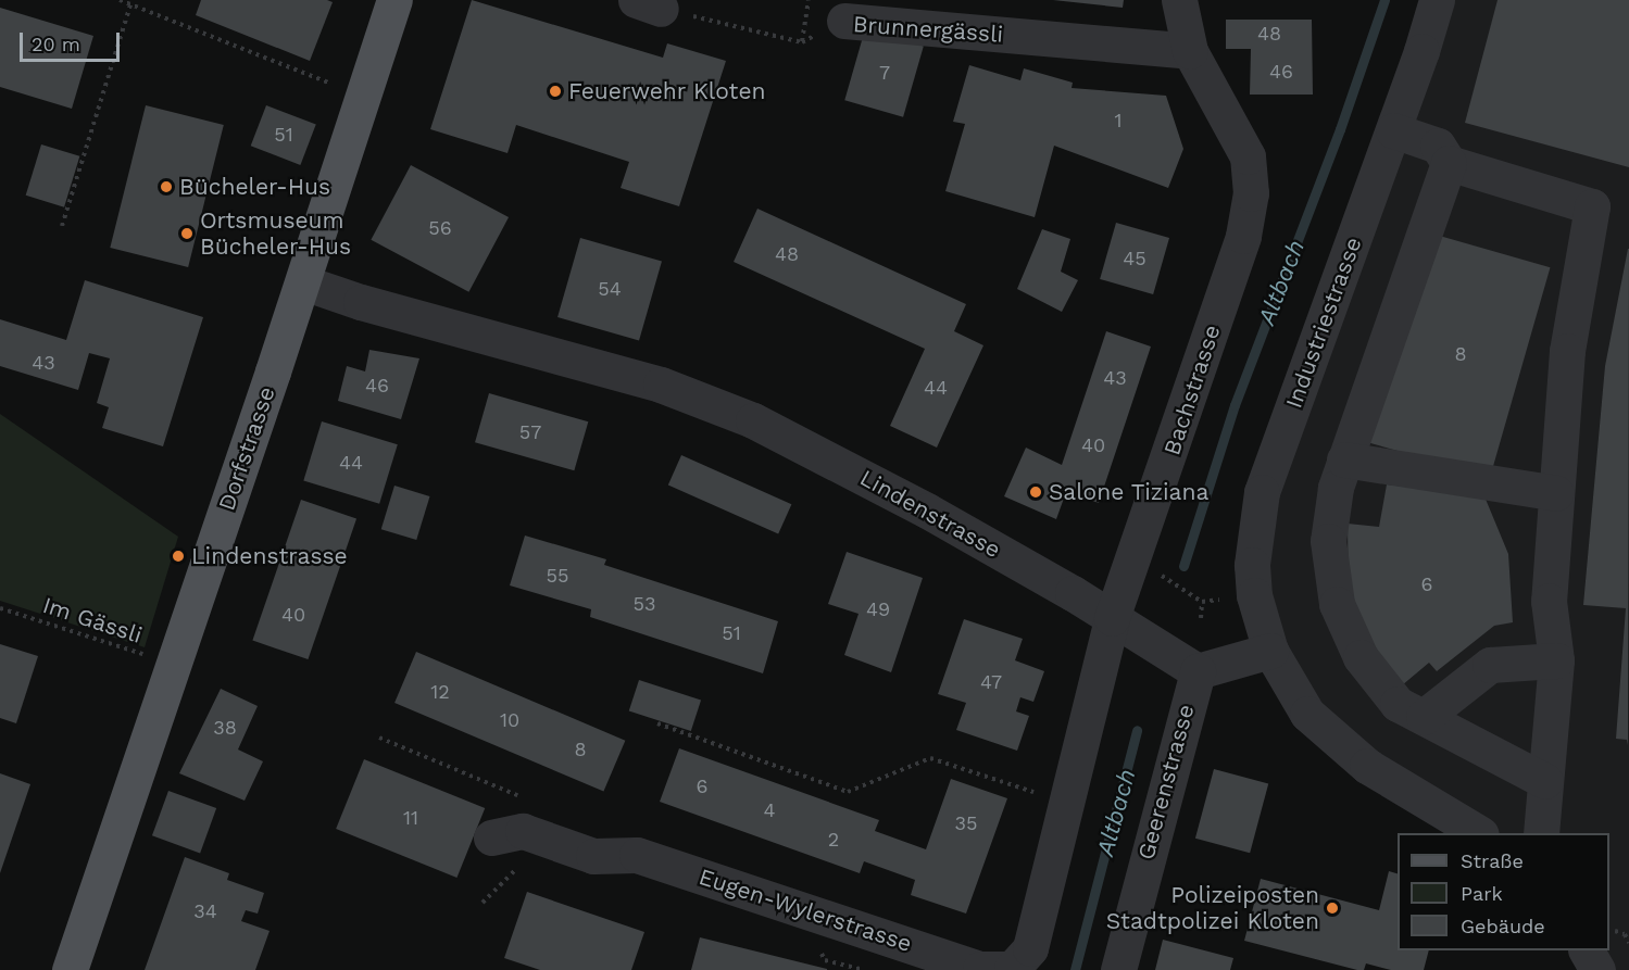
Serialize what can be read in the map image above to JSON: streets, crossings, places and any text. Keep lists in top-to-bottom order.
{
  "streets": {
    "main road": ["Dorfstrasse"],
    "street": [
      "Brunnergässli",
      "Industriestrasse",
      "Bachstrasse",
      "Lindenstrasse",
      "Geerenstrasse",
      "Eugen-Wylerstrasse"
    ],
    "path": ["Im Gässli"]
  },
  "crossings": [
    ["Brunnergässli", "Bachstrasse"],
    ["Bachstrasse", "Lindenstrasse"],
    ["Bachstrasse", "Eugen-Wylerstrasse"],
    ["Dorfstrasse", "Lindenstrasse"],
    ["Dorfstrasse", "Im Gässli"],
    ["Lindenstrasse", "Geerenstrasse"]
  ],
  "water": ["Altbach"],
  "places": [
    "Feuerwehr Kloten",
    "Bücheler-Hus",
    "Ortsmuseum Bücheler-Hus",
    "Salone Tiziana",
    "Lindenstrasse",
    "Polizeiposten Stadtpolizei Kloten"
  ],
  "house_numbers": [
    "48",
    "46",
    "7",
    "1",
    "51",
    "56",
    "48",
    "45",
    "54",
    "8",
    "43",
    "43",
    "46",
    "44",
    "57",
    "40",
    "44",
    "55",
    "6",
    "53",
    "49",
    "40",
    "51",
    "47",
    "12",
    "10",
    "38",
    "8",
    "6",
    "4",
    "11",
    "35",
    "2",
    "34"
  ],
  "legend": ["Straße", "Park", "Gebäude"],
  "scale_bar": "20 m"
}
